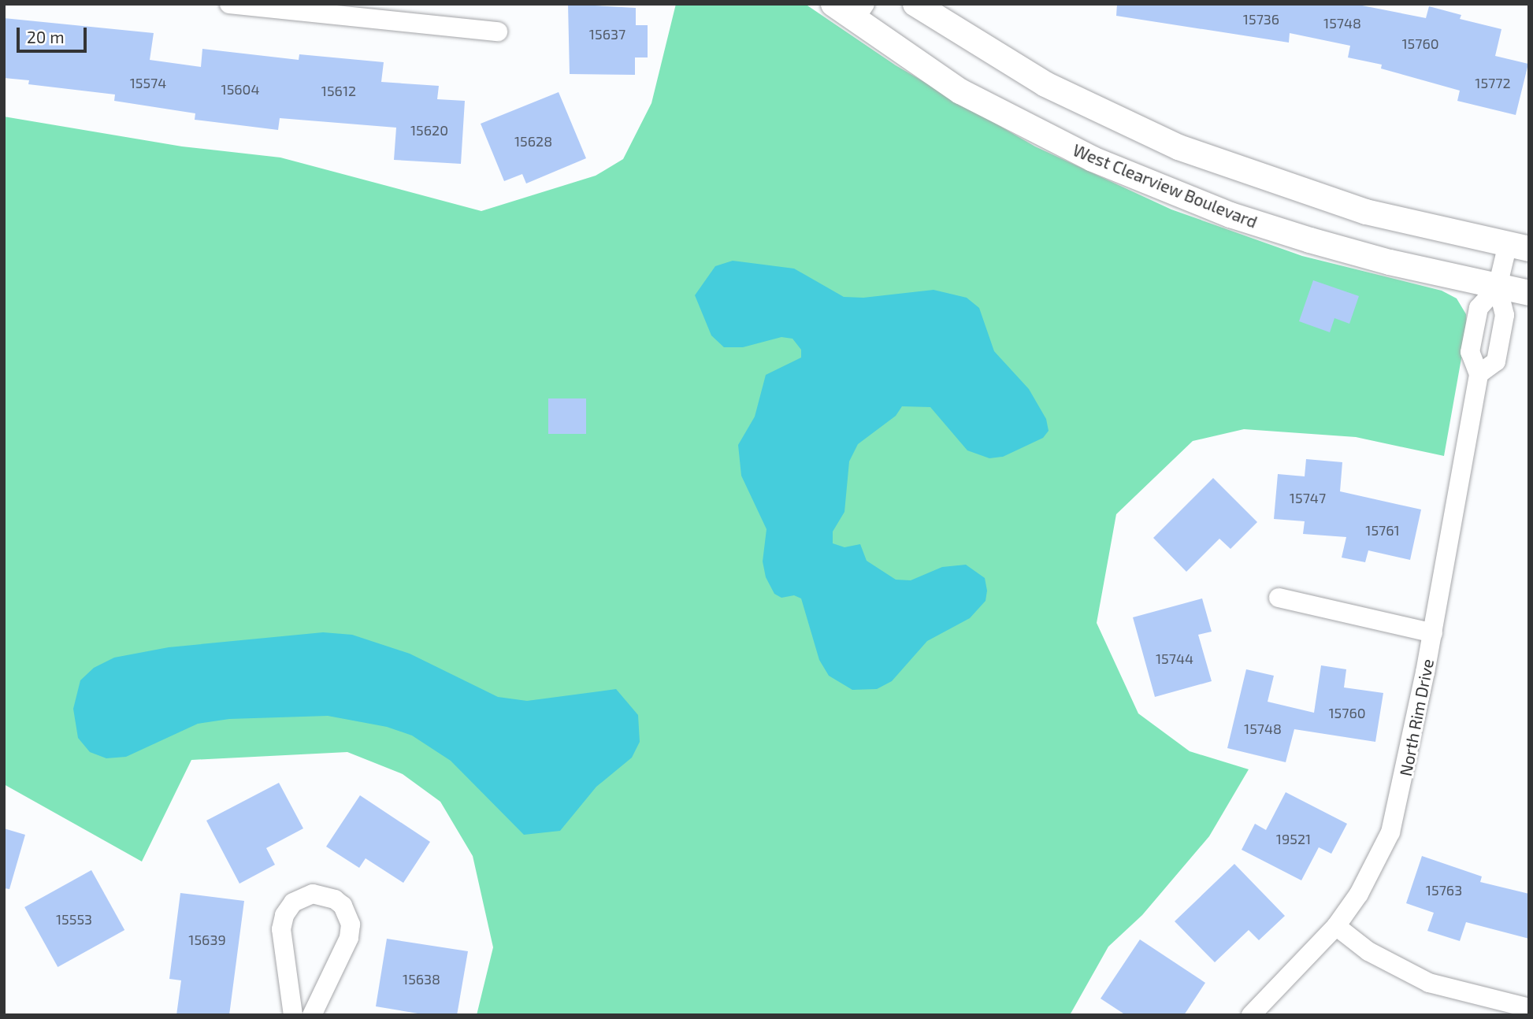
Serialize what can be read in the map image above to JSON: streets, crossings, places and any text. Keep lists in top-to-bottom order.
{
  "streets": {
    "street": ["West Clearview Boulevard", "North Rim Drive"]
  },
  "crossings": [
    ["West Clearview Boulevard", "North Rim Drive"]
  ],
  "house_numbers": [
    "15736",
    "15748",
    "15637",
    "15760",
    "15574",
    "15772",
    "15604",
    "15612",
    "15620",
    "15628",
    "15747",
    "15761",
    "15744",
    "15760",
    "15748",
    "19521",
    "15763",
    "15553",
    "15639",
    "15638"
  ],
  "scale_bar": "20 m"
}
